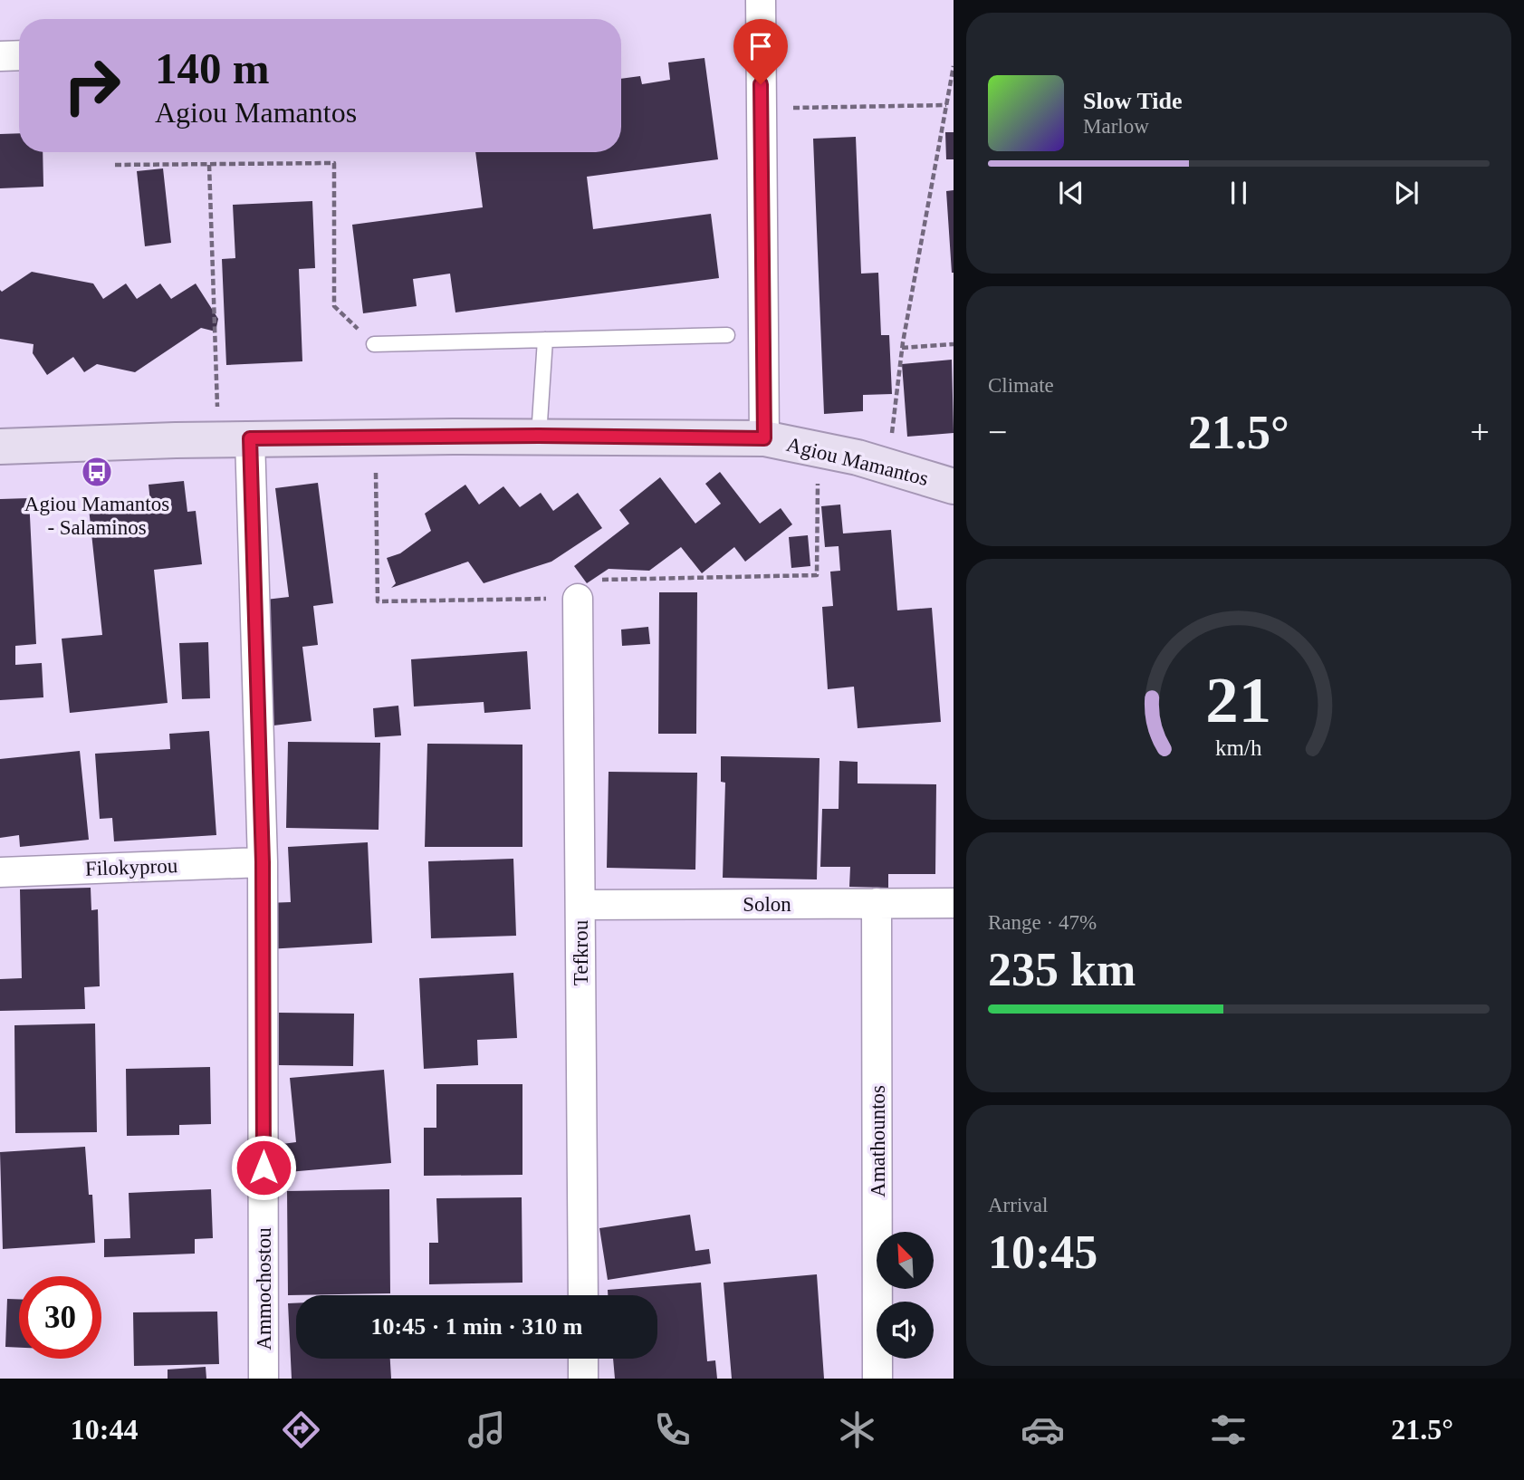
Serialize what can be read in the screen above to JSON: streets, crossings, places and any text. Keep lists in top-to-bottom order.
{
  "streets": {
    "street": [
      "Agiou Mamantos",
      "Filokyprou",
      "Solon",
      "Tefkrou",
      "Amathountos",
      "Ammochostou"
    ]
  },
  "crossings": [
    ["Agiou Mamantos", "Ammochostou"],
    ["Filokyprou", "Ammochostou"],
    ["Solon", "Tefkrou"],
    ["Solon", "Amathountos"]
  ],
  "places": {
    "bus stop": ["Agiou Mamantos - Salaminos"]
  },
  "north": "top left",
  "page": {
    "turn": ["140 m", "Agiou Mamantos"],
    "song": ["Slow Tide", "Marlow"],
    "tile": [
      "Climate",
      ["Range · 47%", "235 km"],
      ["Arrival", "10:45"]
    ],
    "heat": ["−", "21.5°", "+"],
    "limit": "30",
    "trip": "10:45 · 1 min · 310 m",
    "tabs": ["10:44", "21.5°"],
    "gauge": ["21", "km/h"]
  }
}
